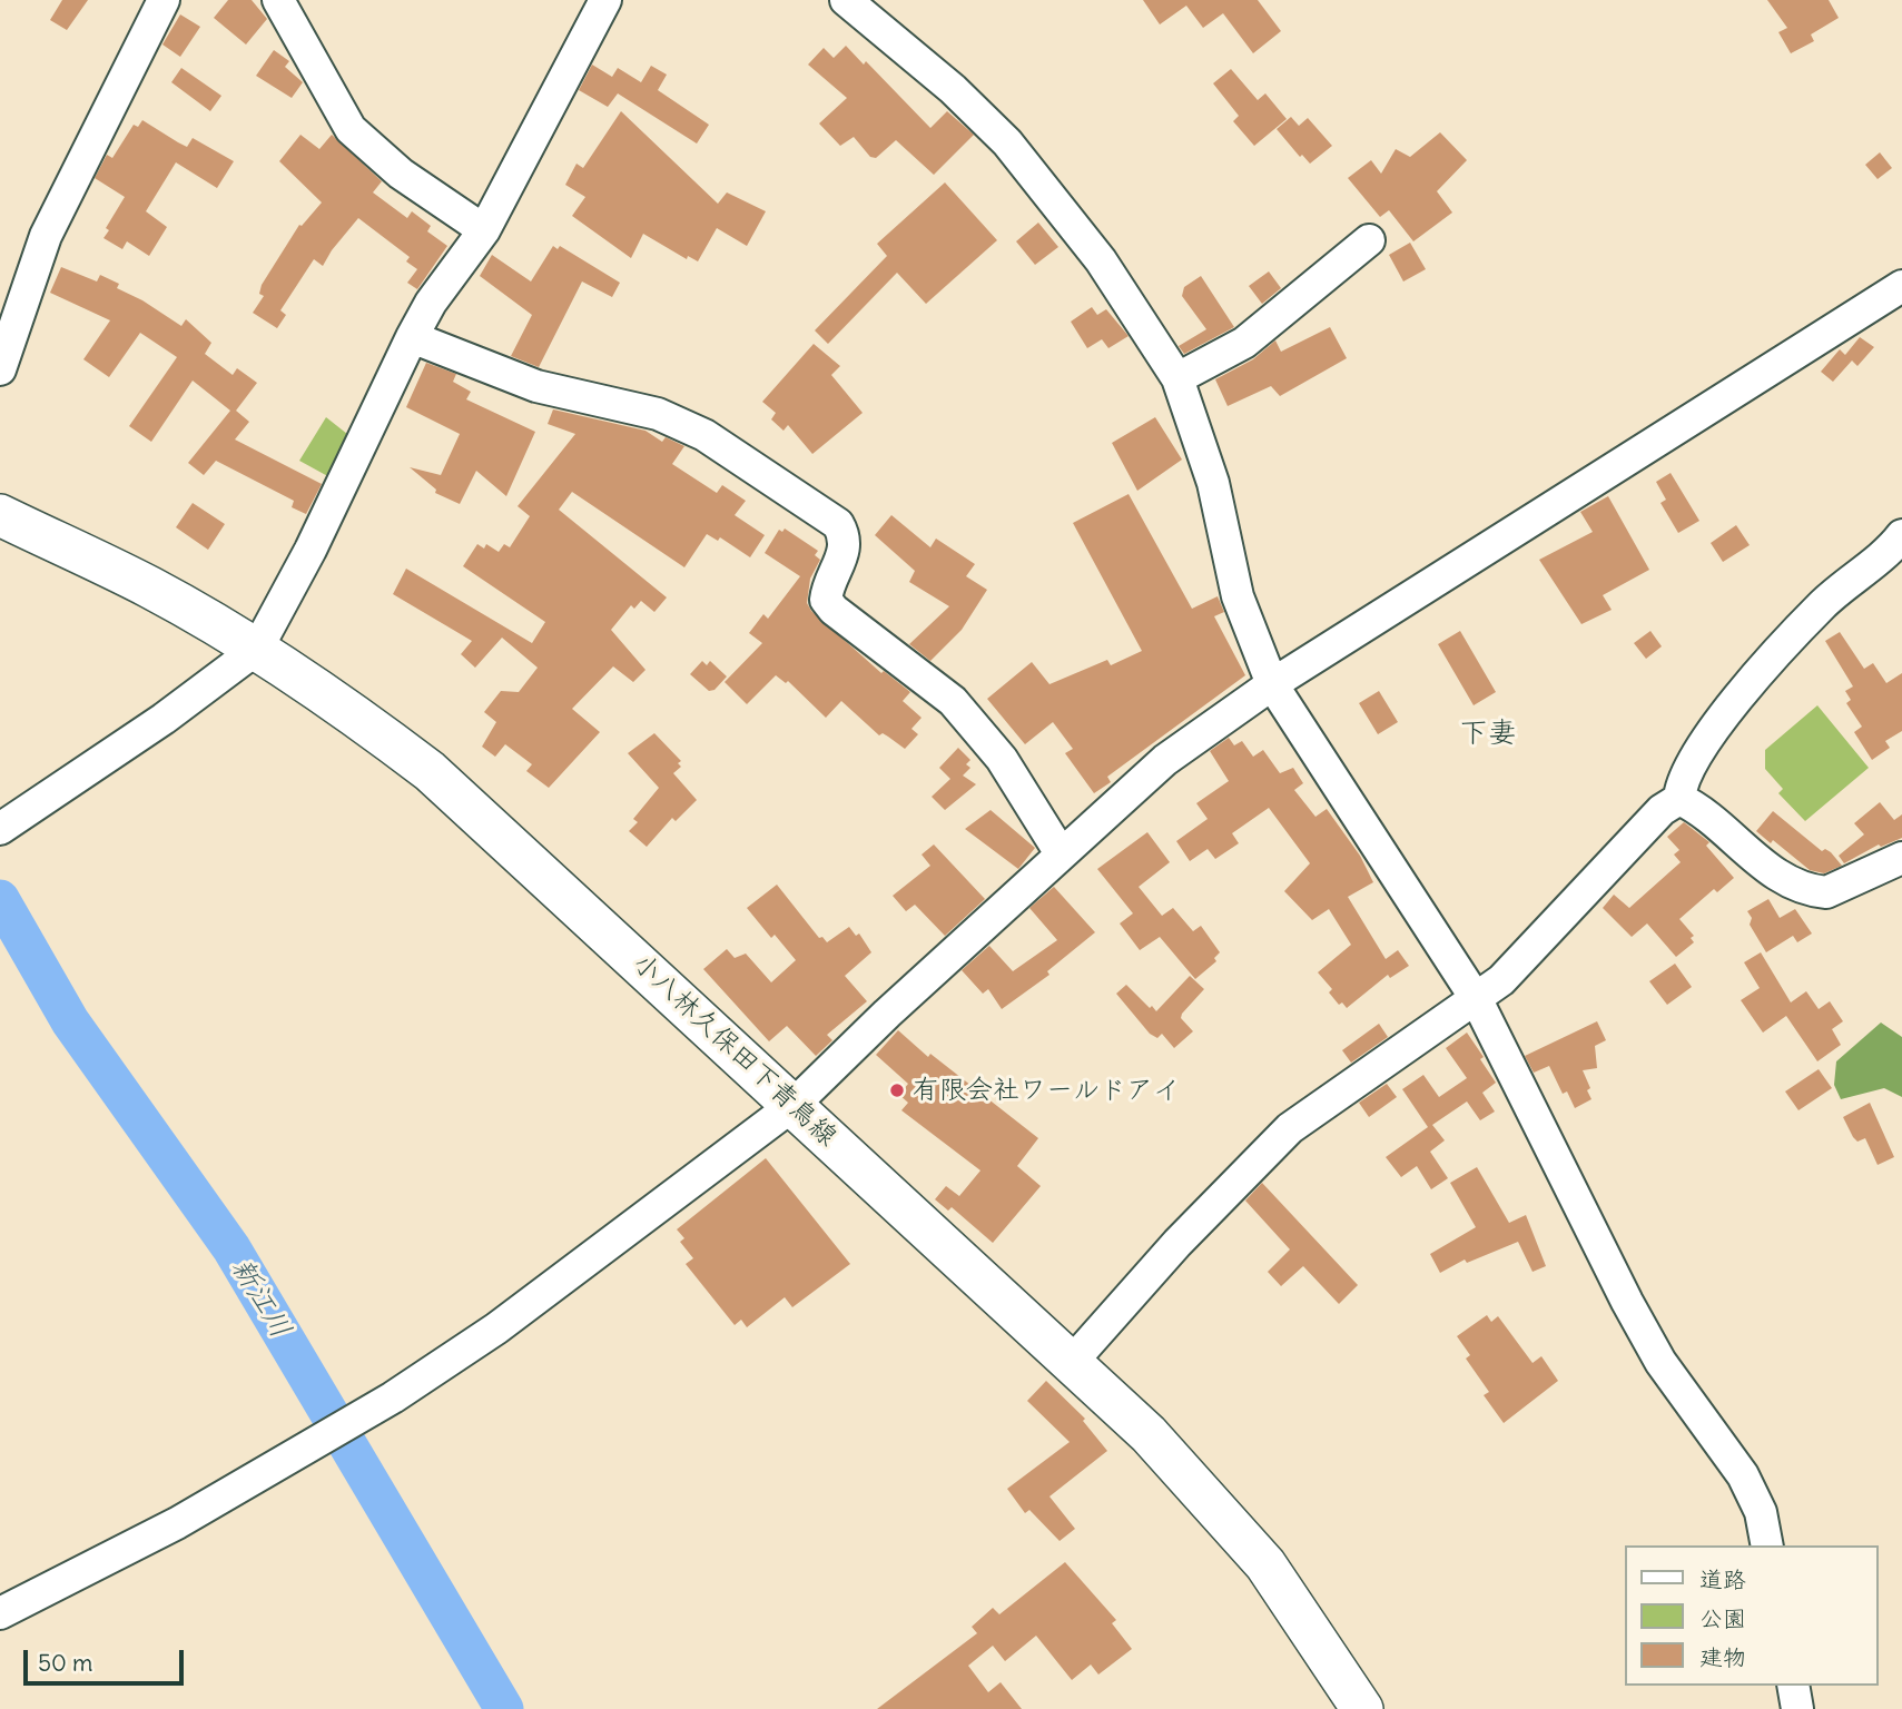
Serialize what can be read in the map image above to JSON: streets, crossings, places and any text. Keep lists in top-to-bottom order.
{
  "streets": {
    "main road": ["小八林久保田下青鳥線"]
  },
  "districts": ["下妻"],
  "water": ["新江川"],
  "places": ["有限会社ワールドアイ"],
  "legend": ["道路", "公園", "建物"],
  "scale_bar": "50 m"
}
